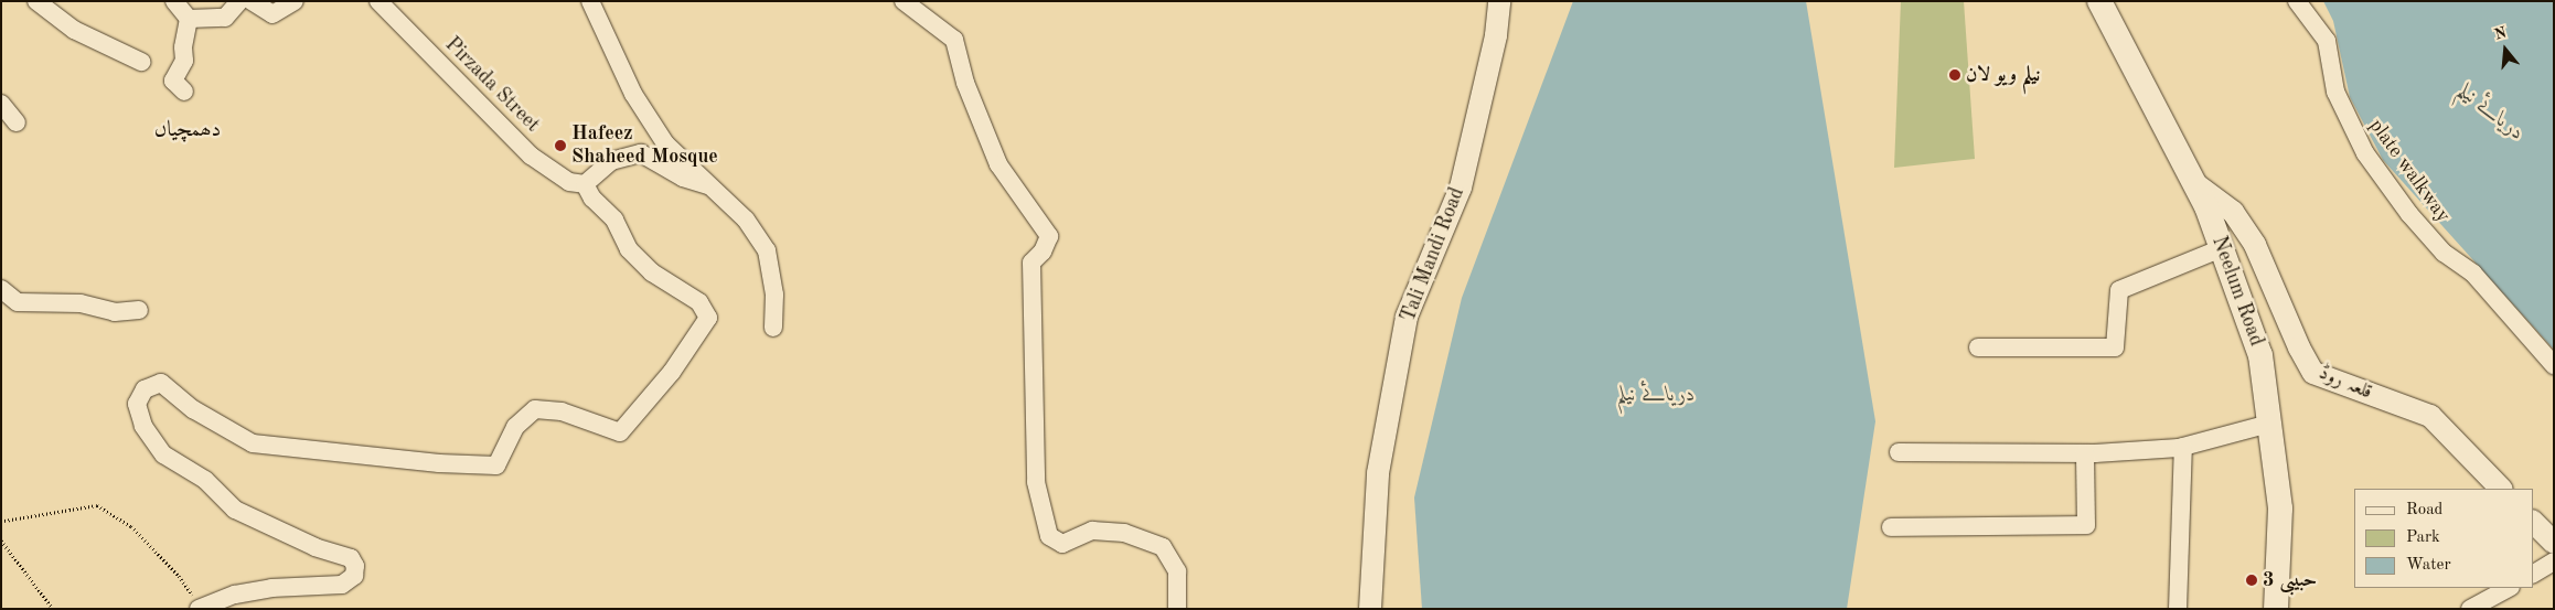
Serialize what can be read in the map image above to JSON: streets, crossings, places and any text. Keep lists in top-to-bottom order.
{
  "streets": {
    "main road": ["Neelum Road"],
    "street": [
      "Pirzada Street",
      "plate walkway",
      "Tali Mandi Road",
      "قلعہ روڈ"
    ]
  },
  "crossings": [
    ["Neelum Road", "قلعہ روڈ"]
  ],
  "districts": ["دھمچیاں"],
  "water": ["دریائے نیلم"],
  "places": ["نیلم ویو لان", "Hafeez Shaheed Mosque", "حبیبی 3"],
  "legend": ["Road", "Park", "Water"],
  "north": "top"
}
